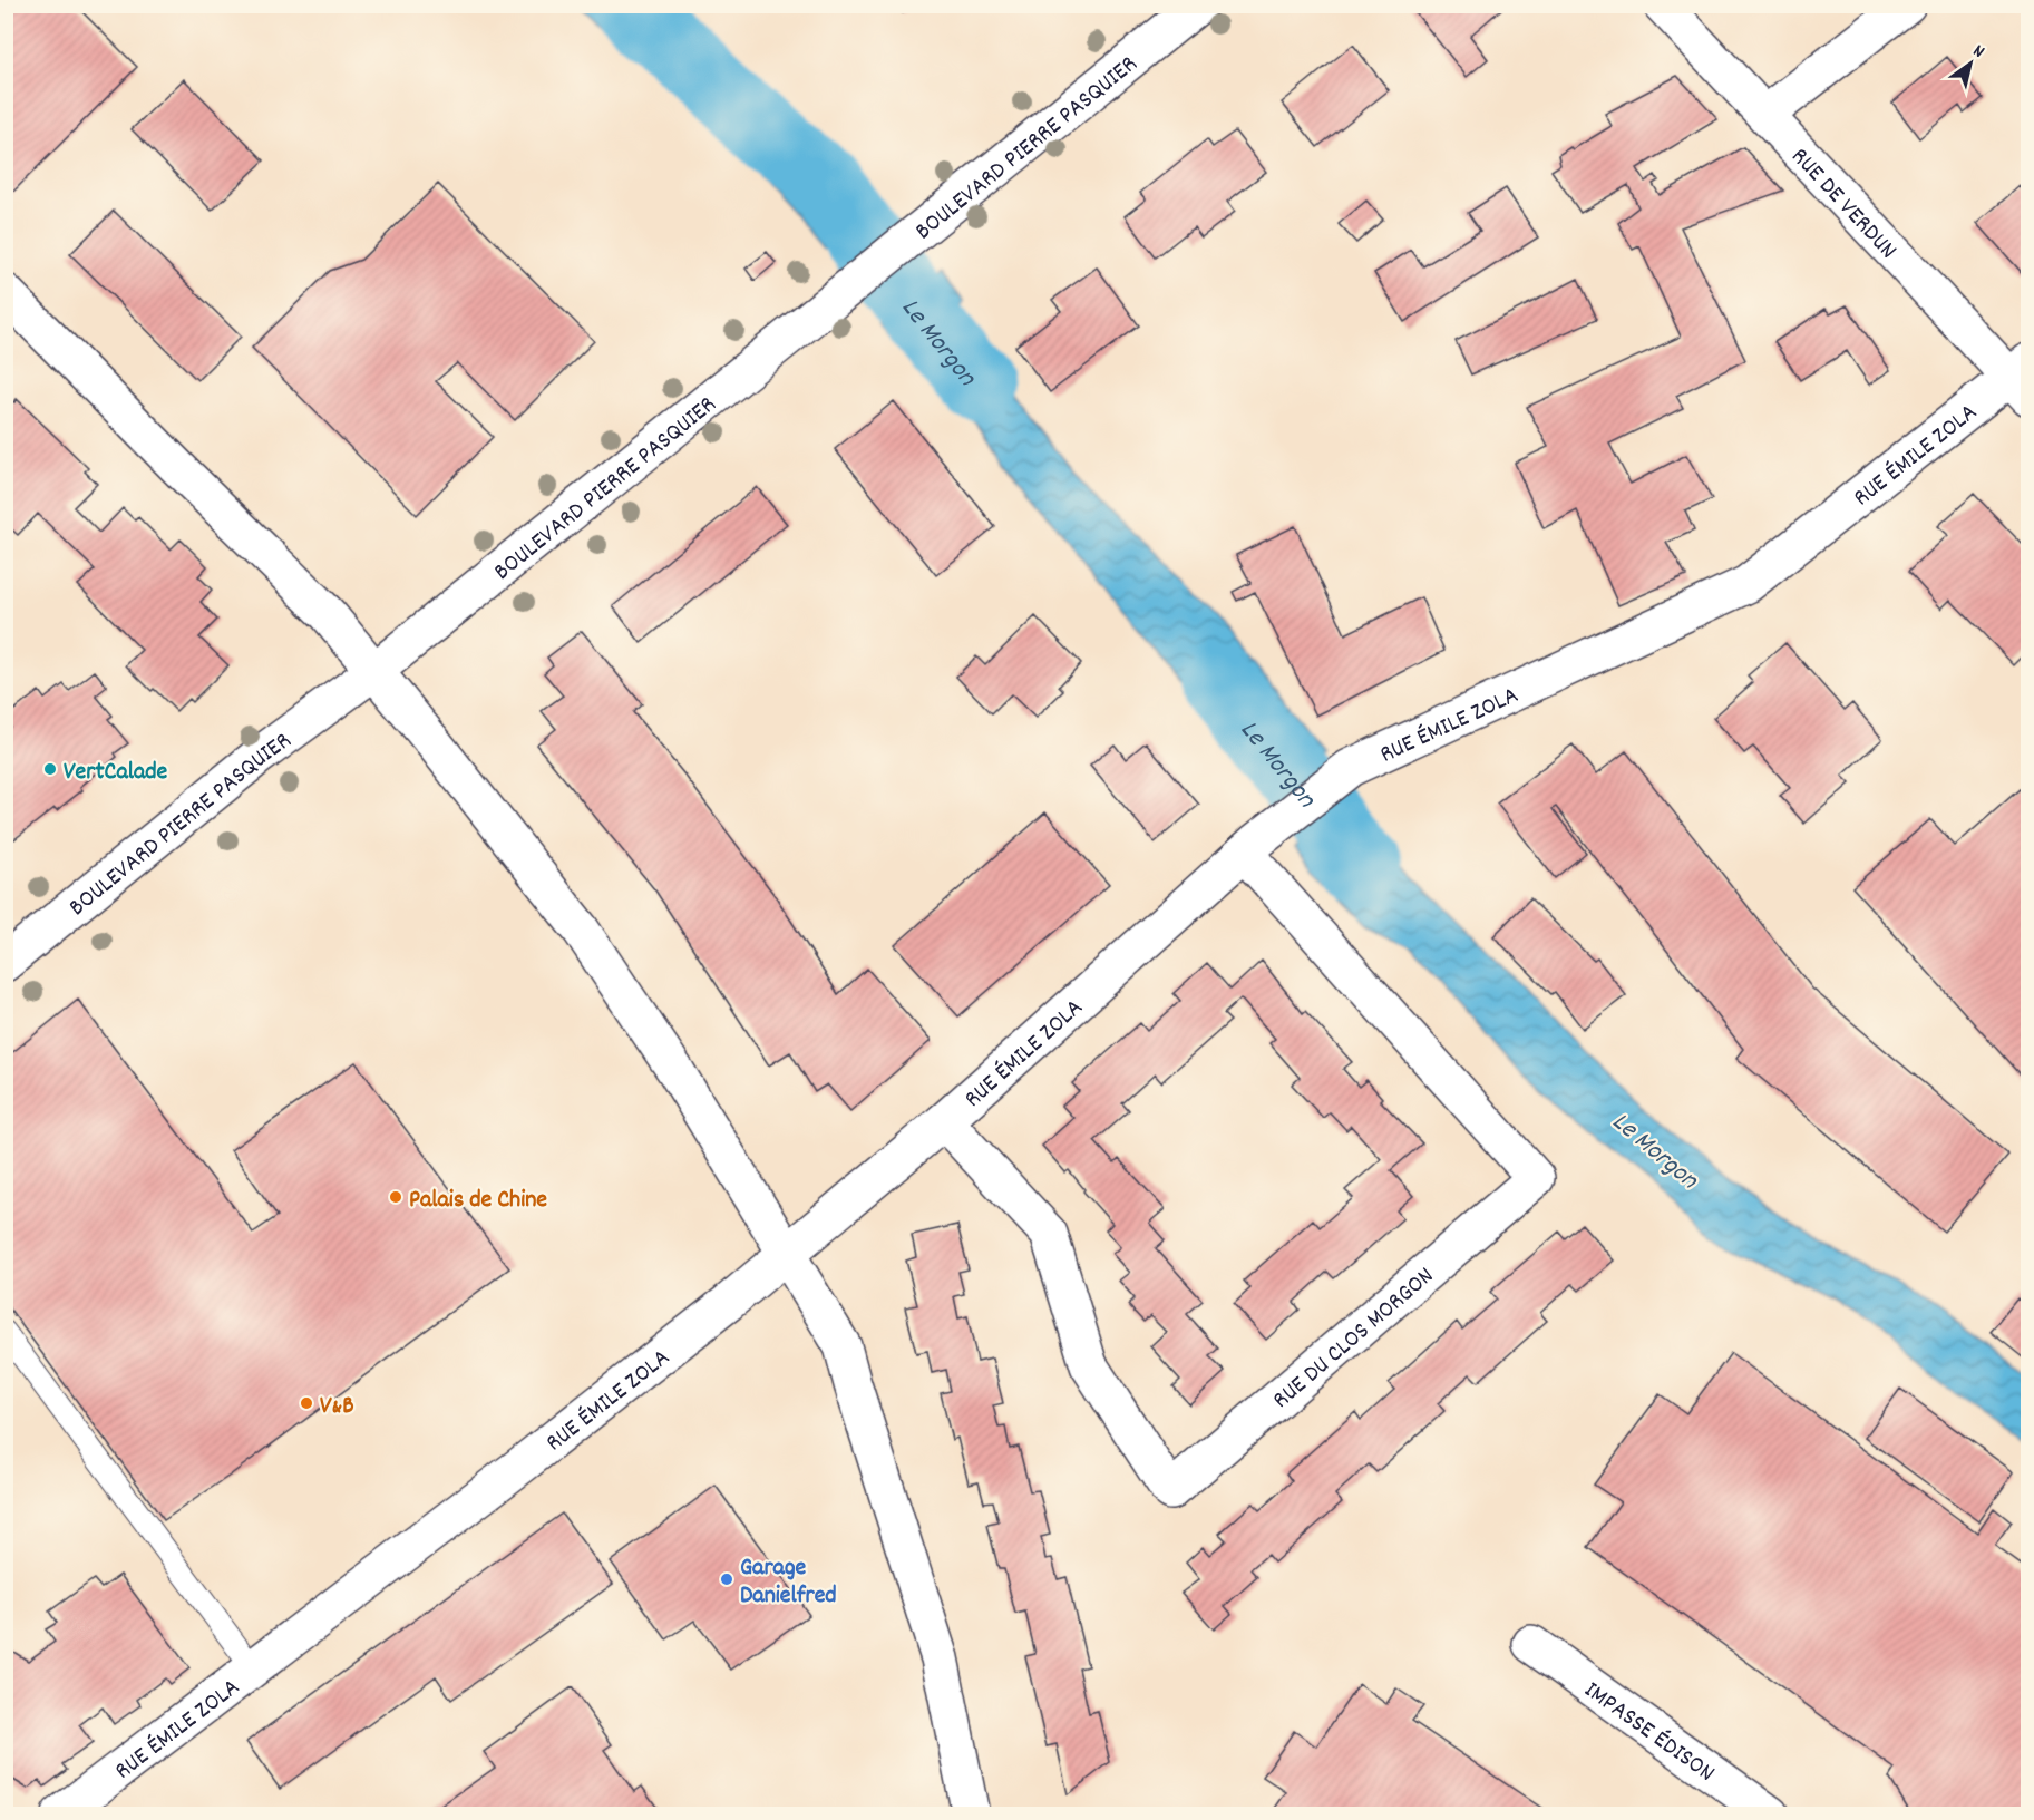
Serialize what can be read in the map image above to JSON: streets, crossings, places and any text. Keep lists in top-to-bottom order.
{
  "streets": {
    "street": [
      "BOULEVARD PIERRE PASQUIER",
      "RUE DE VERDUN",
      "RUE ÉMILE ZOLA",
      "RUE DU CLOS MORGON",
      "IMPASSE ÉDISON"
    ]
  },
  "crossings": [
    ["RUE DE VERDUN", "RUE ÉMILE ZOLA"],
    ["RUE ÉMILE ZOLA", "RUE DU CLOS MORGON"]
  ],
  "water": ["Le Morgon"],
  "places": [
    "VertCalade",
    "Palais de Chine",
    "V&B",
    "Garage Danielfred"
  ],
  "north": "top right"
}
